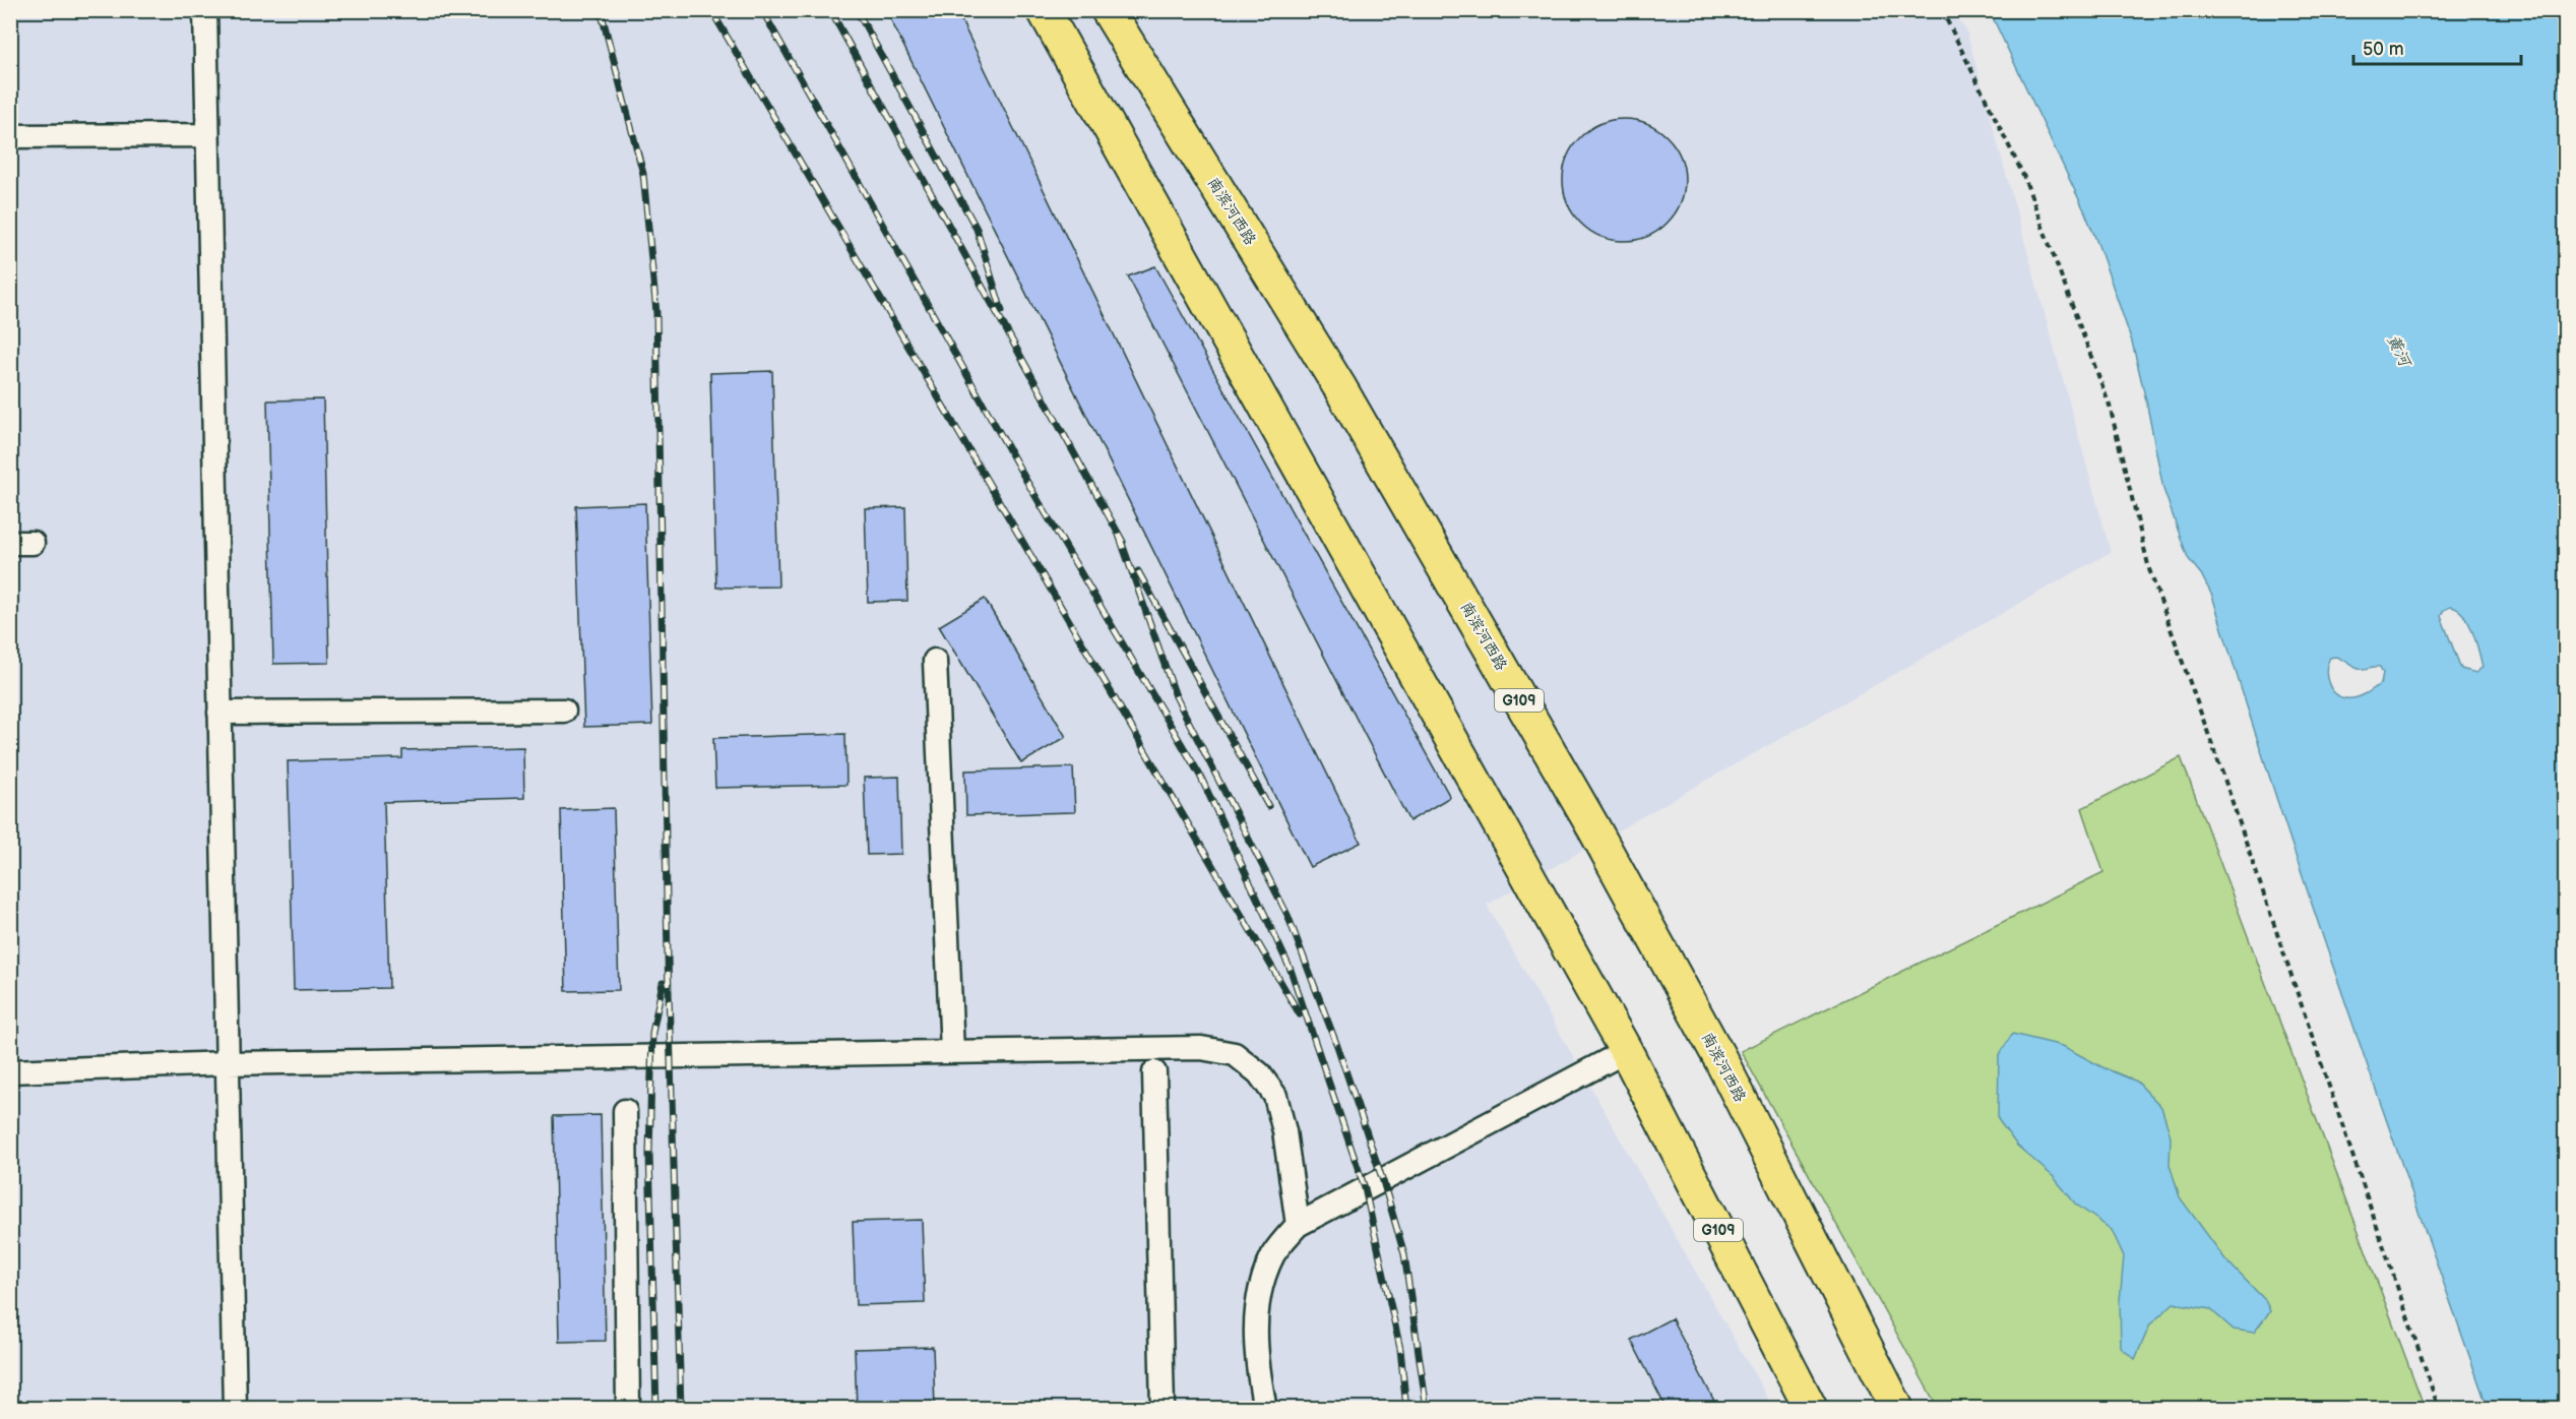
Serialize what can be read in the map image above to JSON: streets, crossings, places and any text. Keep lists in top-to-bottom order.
{
  "streets": {
    "highway": ["南滨河西路", "G109"]
  },
  "water": ["黄河"],
  "scale_bar": "50 m"
}
